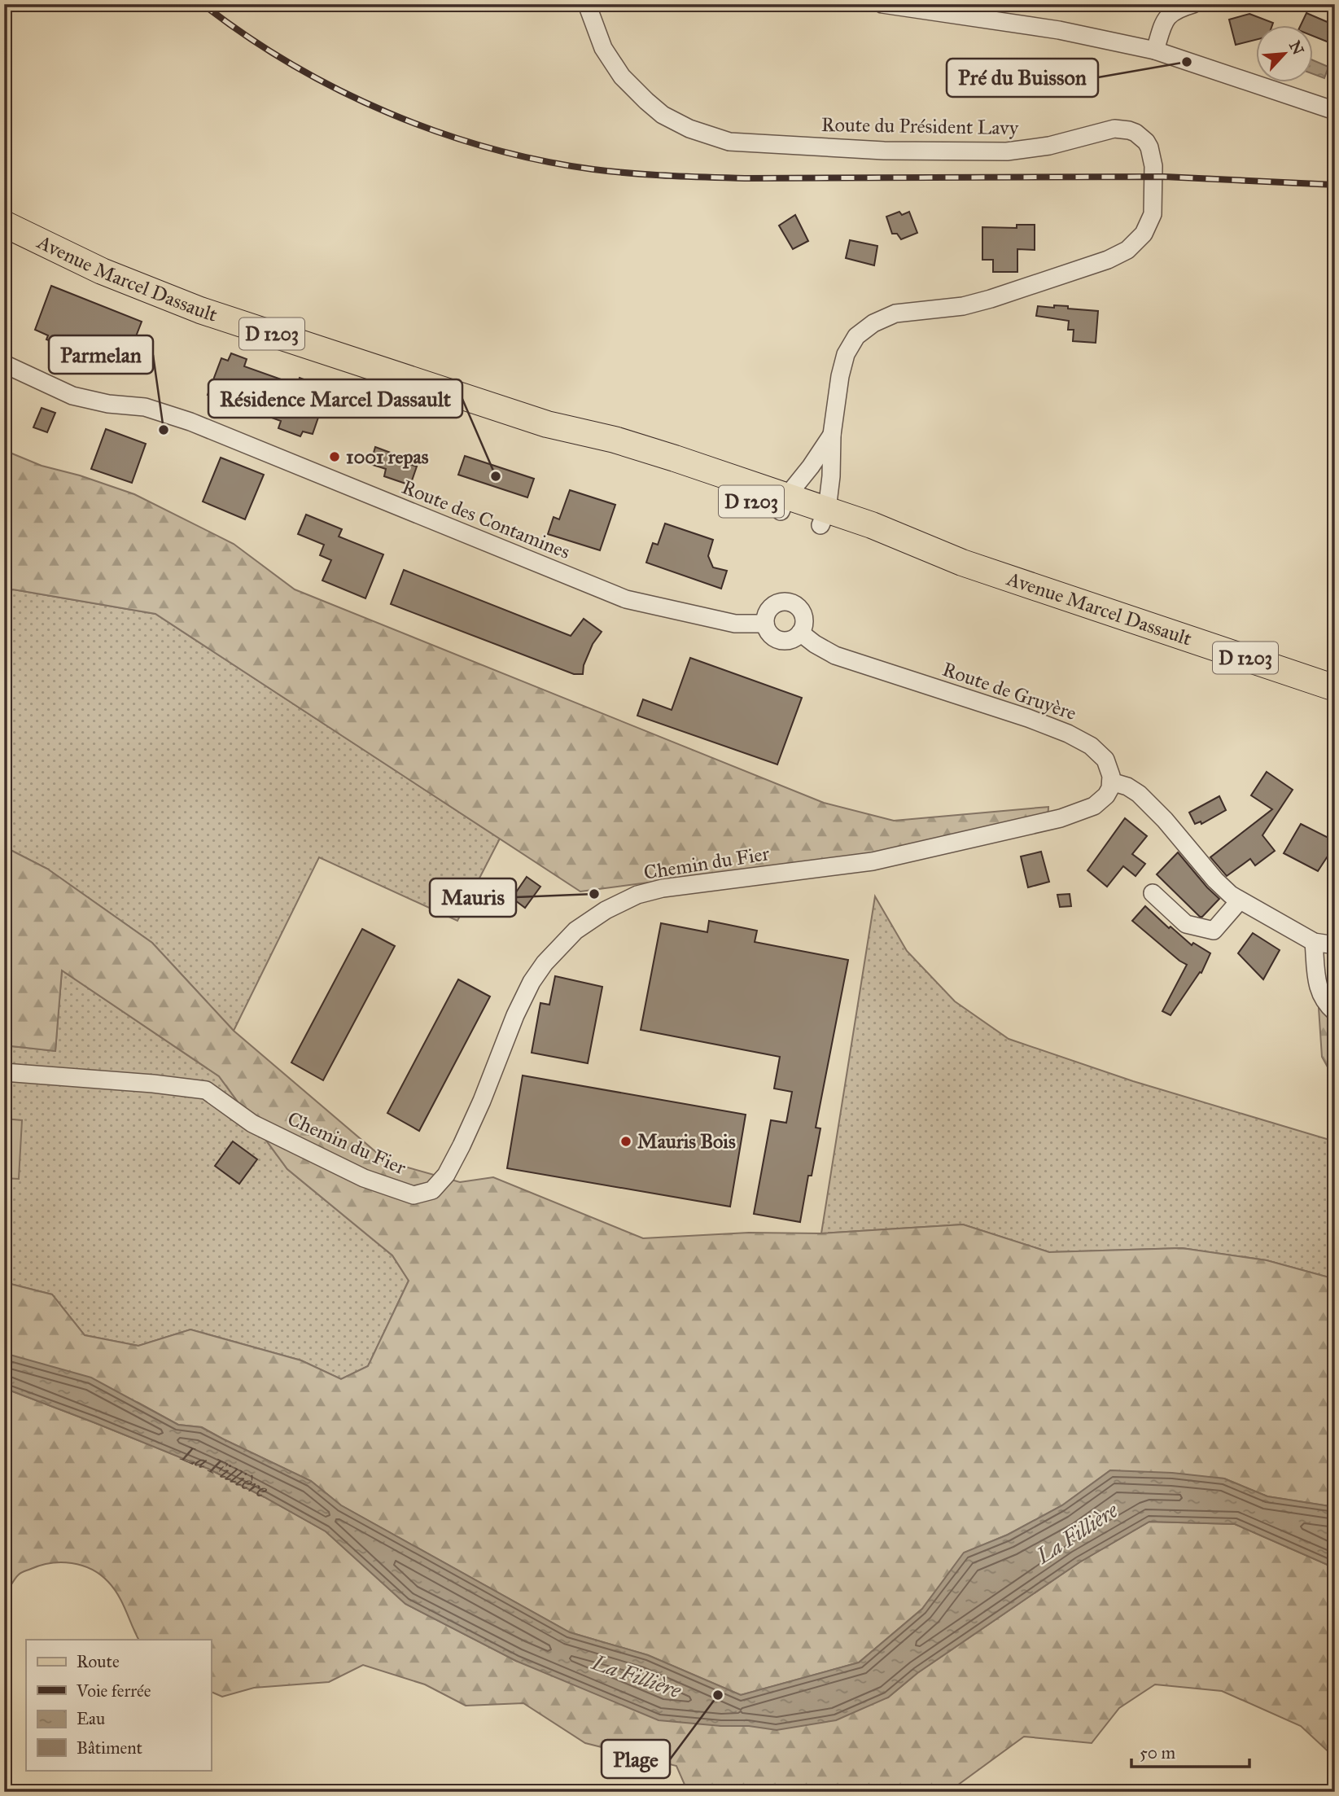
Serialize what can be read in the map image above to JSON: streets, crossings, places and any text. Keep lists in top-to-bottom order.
{
  "streets": {
    "main road": ["Avenue Marcel Dassault", "D 1203"],
    "street": [
      "Route du Président Lavy",
      "Route des Contamines",
      "Route de Gruyère",
      "Chemin du Fier"
    ]
  },
  "crossings": [
    ["Route du Président Lavy", "Avenue Marcel Dassault"],
    ["Route des Contamines", "Route de Gruyère"],
    ["Route de Gruyère", "Chemin du Fier"]
  ],
  "water": ["La Fillière"],
  "places": [
    "Pré du Buisson",
    "Parmelan",
    "1001 repas",
    "Résidence Marcel Dassault",
    "Mauris",
    "Mauris Bois",
    "Plage"
  ],
  "legend": [
    "Route",
    "Voie ferrée",
    "Eau",
    "Bâtiment"
  ],
  "scale_bar": "50 m",
  "north": "top right"
}
